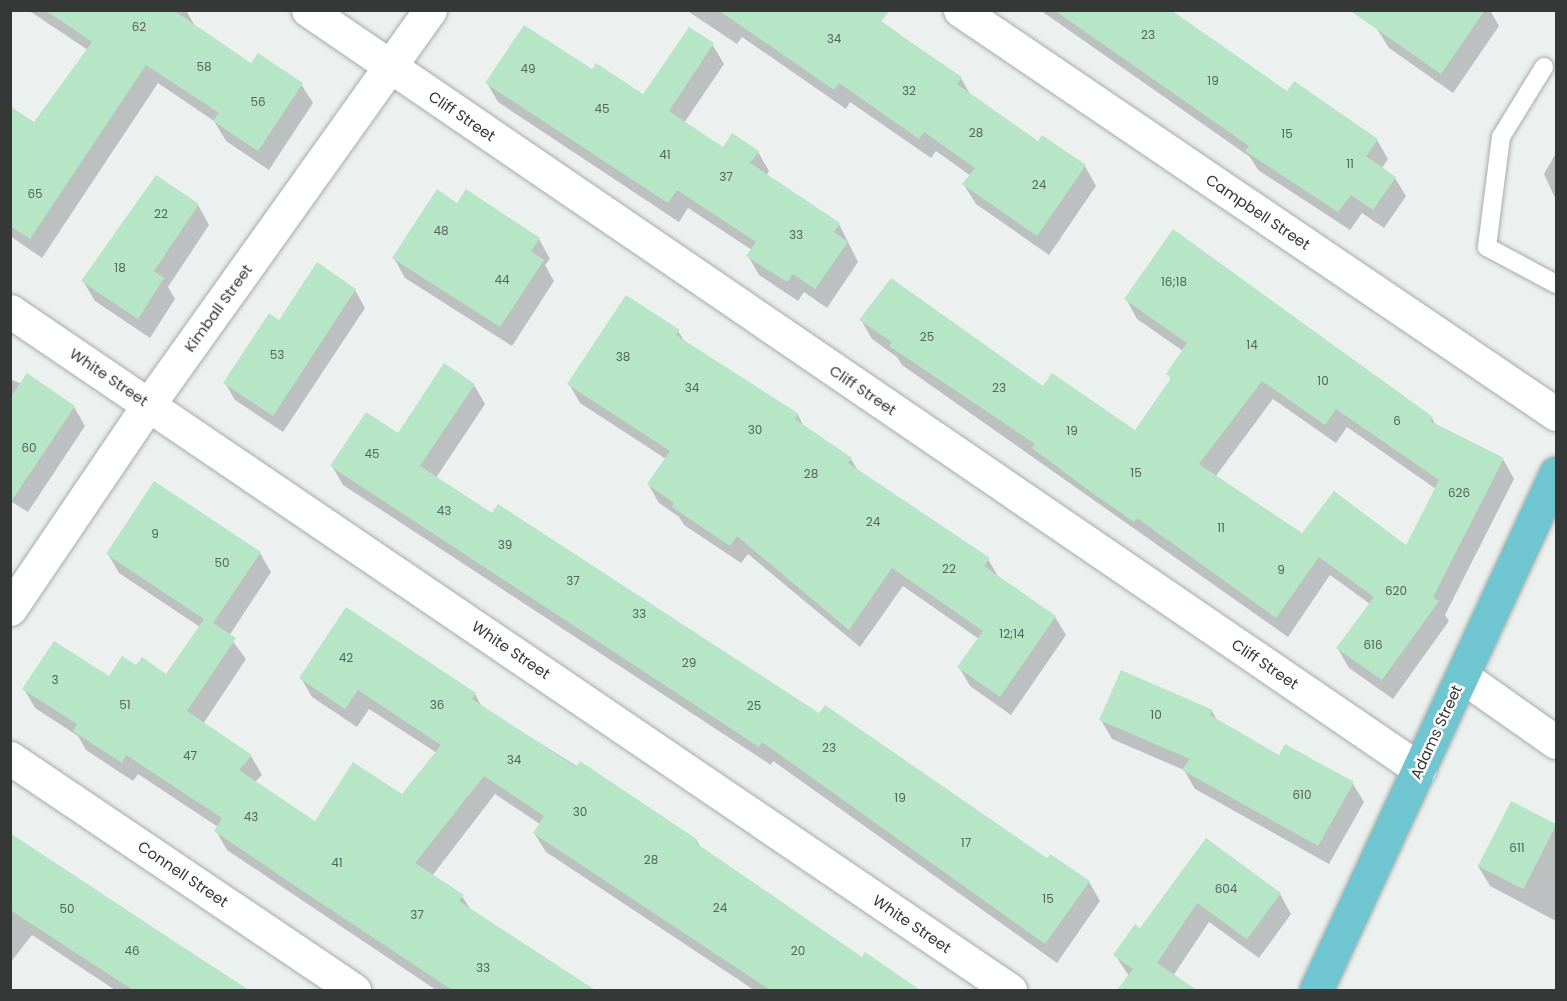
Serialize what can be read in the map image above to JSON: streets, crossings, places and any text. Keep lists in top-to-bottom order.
{
  "streets": {
    "main road": ["Adams Street"],
    "street": [
      "Cliff Street",
      "Campbell Street",
      "Kimball Street",
      "White Street",
      "Connell Street"
    ]
  },
  "crossings": [
    ["Cliff Street", "Kimball Street"],
    ["Cliff Street", "Adams Street"],
    ["Kimball Street", "White Street"]
  ],
  "house_numbers": [
    "62",
    "23",
    "34",
    "58",
    "49",
    "19",
    "32",
    "56",
    "45",
    "28",
    "15",
    "41",
    "11",
    "37",
    "24",
    "65",
    "22",
    "48",
    "33",
    "18",
    "44",
    "16;18",
    "25",
    "14",
    "53",
    "38",
    "10",
    "34",
    "23",
    "6",
    "30",
    "19",
    "60",
    "45",
    "15",
    "28",
    "626",
    "43",
    "24",
    "11",
    "9",
    "39",
    "50",
    "22",
    "9",
    "37",
    "620",
    "33",
    "12;14",
    "616",
    "42",
    "29",
    "3",
    "51",
    "36",
    "25",
    "10",
    "23",
    "47",
    "34",
    "610",
    "19",
    "30",
    "43",
    "17",
    "611",
    "28",
    "41",
    "604",
    "15",
    "24",
    "50",
    "37",
    "46",
    "20",
    "33"
  ]
}
